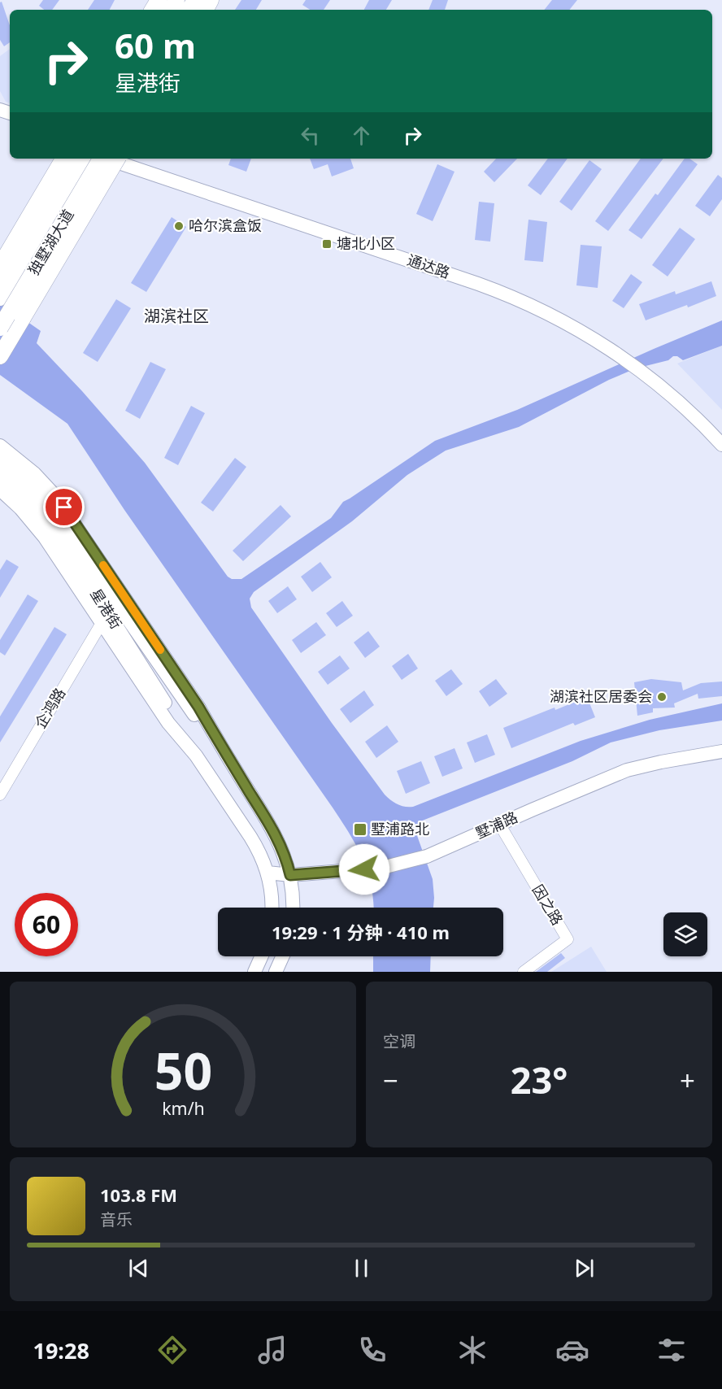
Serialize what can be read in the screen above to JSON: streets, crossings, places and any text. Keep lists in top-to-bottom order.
{
  "streets": {
    "highway": ["独墅湖大道"],
    "main road": ["通达路", "星港街", "墅浦路"],
    "street": ["企鸿路", "因之路"]
  },
  "crossings": [
    ["星港街", "企鸿路"],
    ["星港街", "墅浦路"],
    ["墅浦路", "因之路"]
  ],
  "districts": ["湖滨社区"],
  "places": {
    "other": ["哈尔滨盒饭", "湖滨社区居委会"],
    "transit": ["塘北小区", "墅浦路北"]
  },
  "page": {
    "turn": ["60 m", "星港街"],
    "limit": "60",
    "trip": "19:29 · 1 分钟 · 410 m",
    "tile": "空调",
    "heat": ["−", "23°", "+"],
    "song": ["103.8 FM", "音乐"],
    "tabs": "19:28",
    "gauge": ["50", "km/h"]
  }
}
